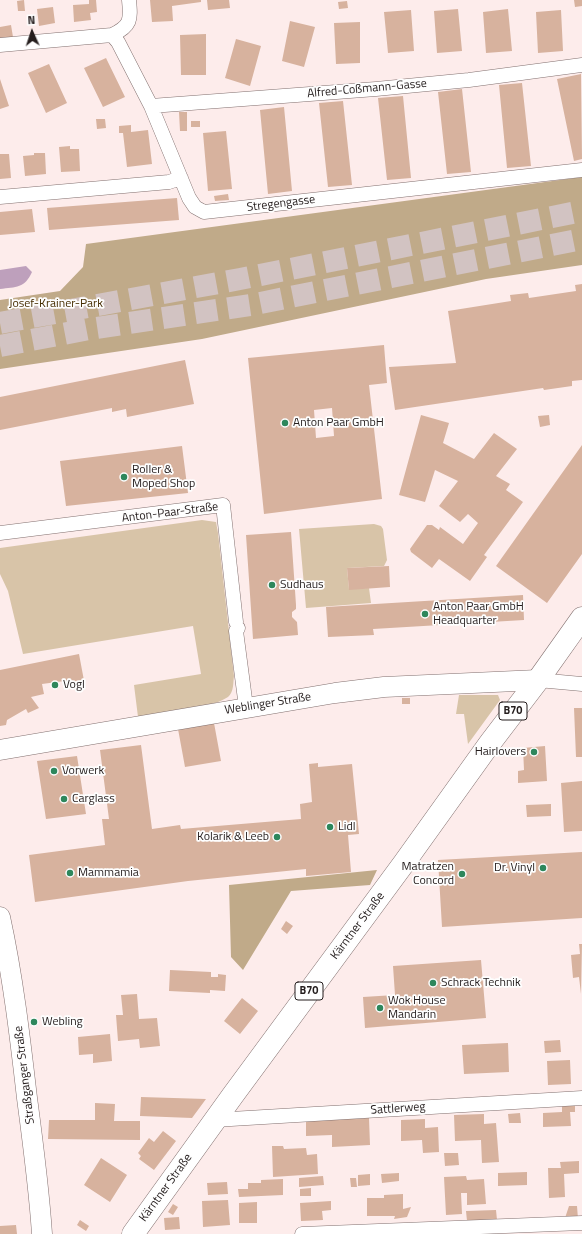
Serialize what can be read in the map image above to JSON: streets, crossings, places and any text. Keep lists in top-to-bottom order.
{
  "streets": {
    "main road": ["B70", "Kärntner Straße"],
    "street": [
      "Alfred-Coßmann-Gasse",
      "Stregengasse",
      "Anton-Paar-Straße",
      "Weblinger Straße",
      "Straßganger Straße",
      "Sattlerweg"
    ]
  },
  "crossings": [
    ["Anton-Paar-Straße", "Weblinger Straße"],
    ["Weblinger Straße", "Kärntner Straße"],
    ["Kärntner Straße", "Sattlerweg"]
  ],
  "parks": ["Josef-Krainer-Park"],
  "places": [
    "Anton Paar GmbH",
    "Roller & Moped Shop",
    "Sudhaus",
    "Anton Paar GmbH Headquarter",
    "Vogl",
    "Hairlovers",
    "Vorwerk",
    "Carglass",
    "Lidl",
    "Kolarik & Leeb",
    "Dr. Vinyl",
    "Mammamia",
    "Matratzen Concord",
    "Schrack Technik",
    "Wok House Mandarin",
    "Webling"
  ],
  "north": "top"
}
